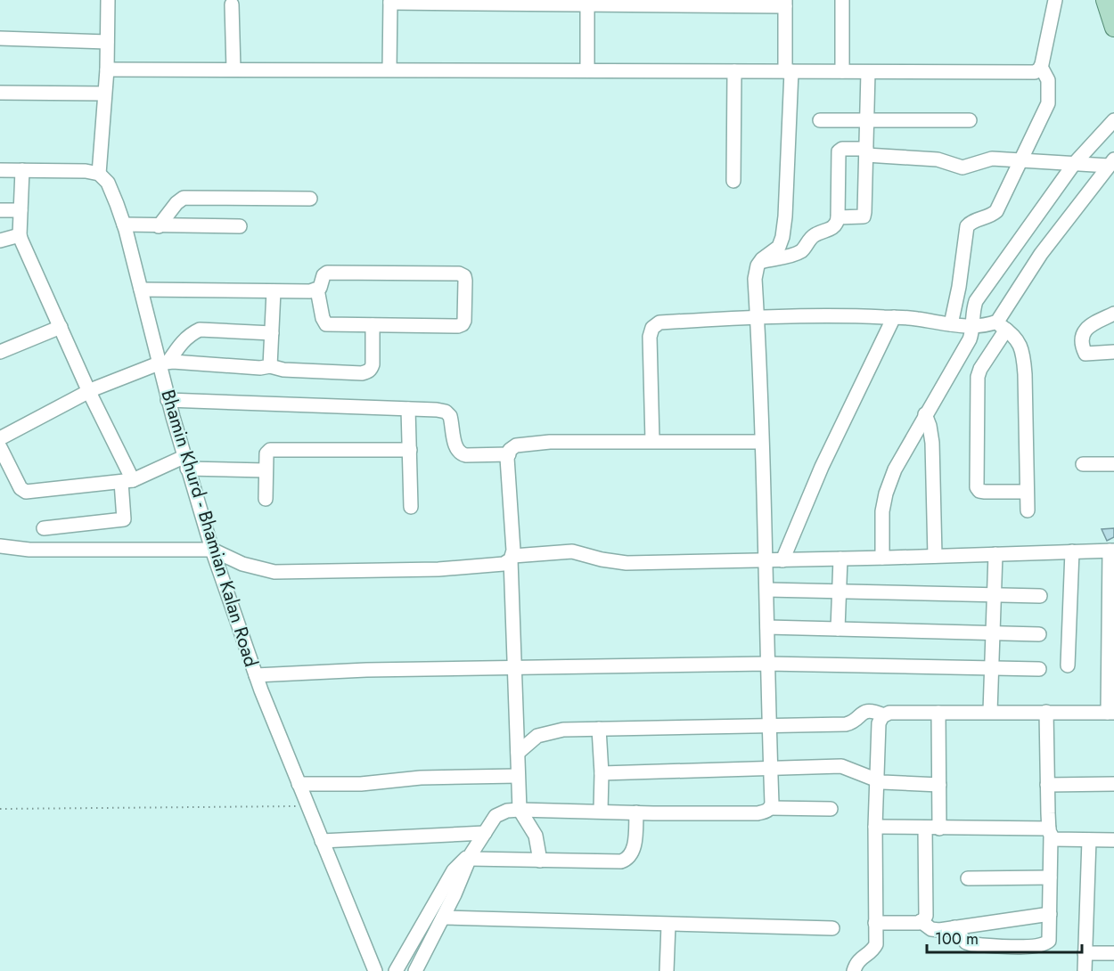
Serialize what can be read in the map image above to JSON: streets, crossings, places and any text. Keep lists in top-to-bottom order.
{
  "streets": {
    "street": ["Bhamin Khurd - Bhamian Kalan Road"]
  },
  "scale_bar": "100 m"
}
